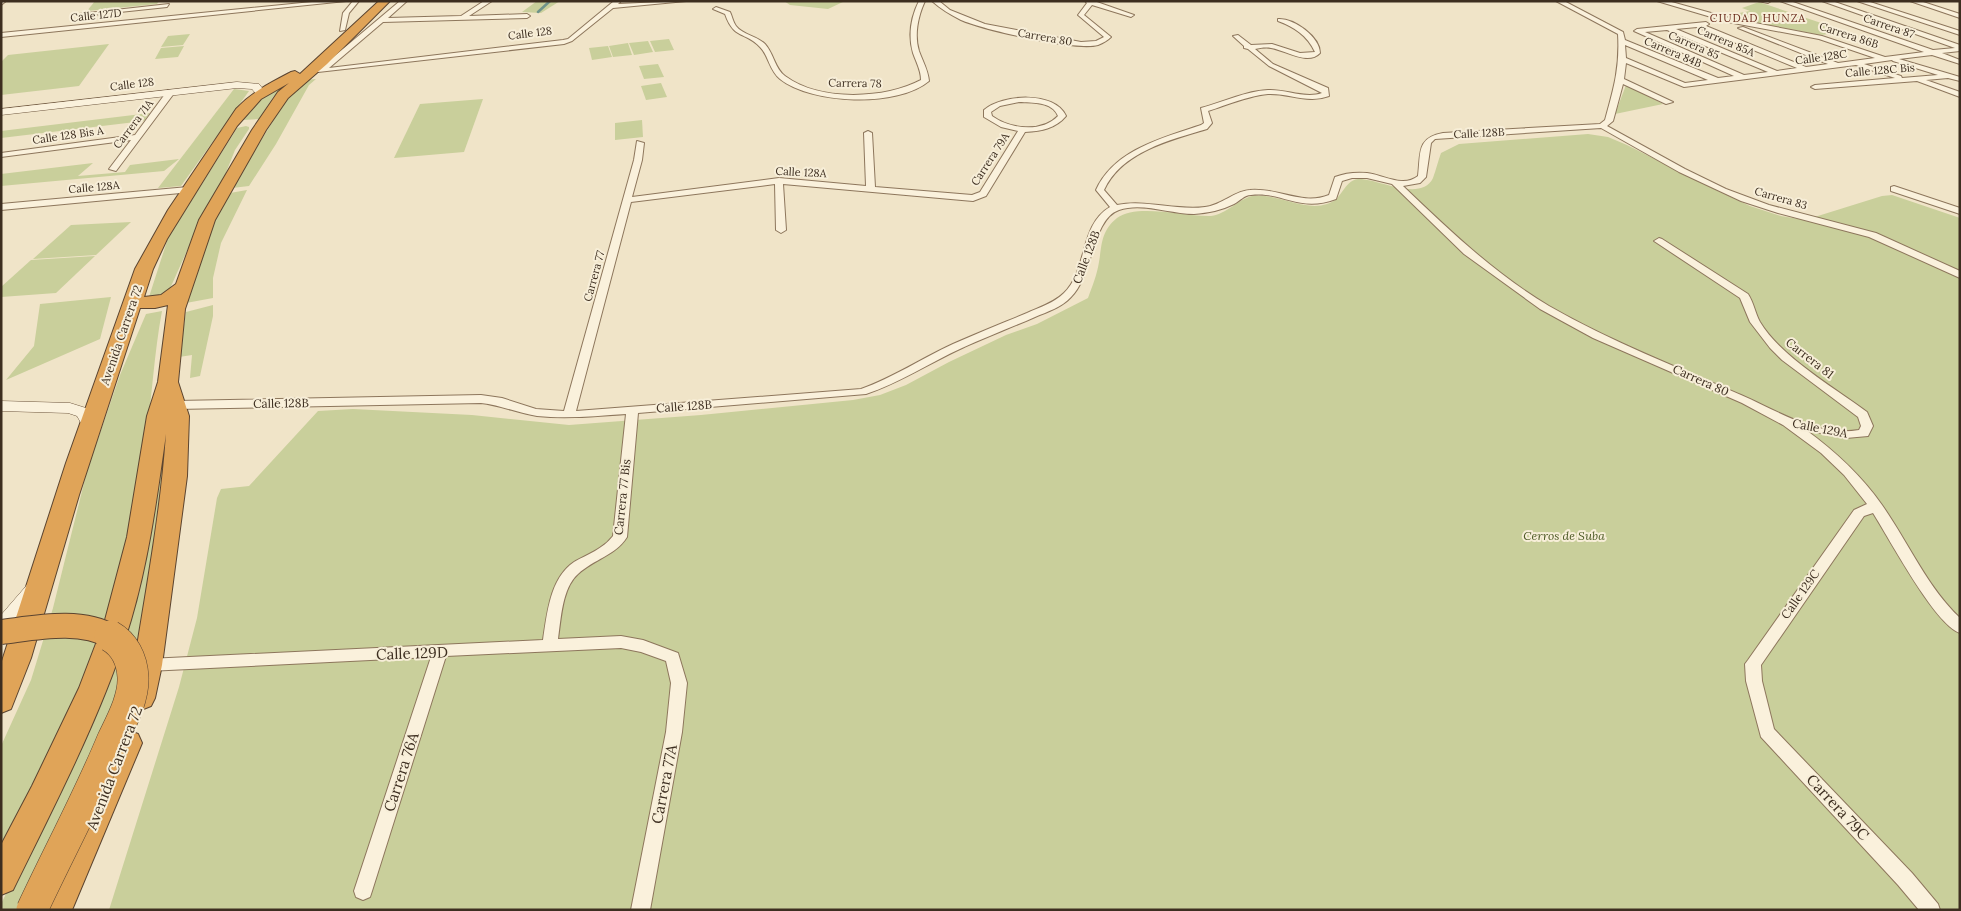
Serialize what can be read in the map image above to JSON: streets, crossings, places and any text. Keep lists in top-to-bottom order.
{
  "streets": {
    "highway": ["Avenida Carrera 72"],
    "street": [
      "Calle 127D",
      "Carrera 87",
      "Calle 128",
      "Carrera 86B",
      "Carrera 80",
      "Carrera 85A",
      "Carrera 85",
      "Carrera 84B",
      "Calle 128C",
      "Calle 128C Bis",
      "Carrera 78",
      "Carrera 71A",
      "Calle 128B",
      "Calle 128 Bis A",
      "Carrera 79A",
      "Calle 128A",
      "Carrera 83",
      "Carrera 77",
      "Carrera 81",
      "Calle 129A",
      "Carrera 77 Bis",
      "Calle 129C",
      "Calle 129D",
      "Carrera 76A",
      "Carrera 77A",
      "Carrera 79C"
    ]
  },
  "crossings": [
    ["Carrera 87", "Calle 128C"],
    ["Calle 128", "Carrera 71A"],
    ["Calle 128", "Avenida Carrera 72"],
    ["Carrera 86B", "Calle 128C"],
    ["Carrera 86B", "Calle 128C Bis"],
    ["Carrera 80", "Calle 128B"],
    ["Carrera 80", "Calle 129A"],
    ["Carrera 80", "Calle 129C"],
    ["Carrera 85A", "Calle 128C"],
    ["Carrera 85", "Calle 128C"],
    ["Carrera 84B", "Calle 128C"],
    ["Carrera 71A", "Calle 128 Bis A"],
    ["Calle 128B", "Carrera 83"],
    ["Calle 128B", "Carrera 77"],
    ["Calle 128B", "Avenida Carrera 72"],
    ["Calle 128B", "Carrera 77 Bis"],
    ["Carrera 79A", "Calle 128A"],
    ["Calle 128A", "Carrera 77"],
    ["Calle 128A", "Avenida Carrera 72"],
    ["Avenida Carrera 72", "Calle 129D"],
    ["Carrera 81", "Calle 129A"],
    ["Carrera 77 Bis", "Calle 129D"],
    ["Calle 129C", "Carrera 79C"],
    ["Calle 129D", "Carrera 76A"],
    ["Calle 129D", "Carrera 77A"]
  ],
  "districts": ["CIUDAD HUNZA"],
  "parks": ["Cerros de Suba"]
}
